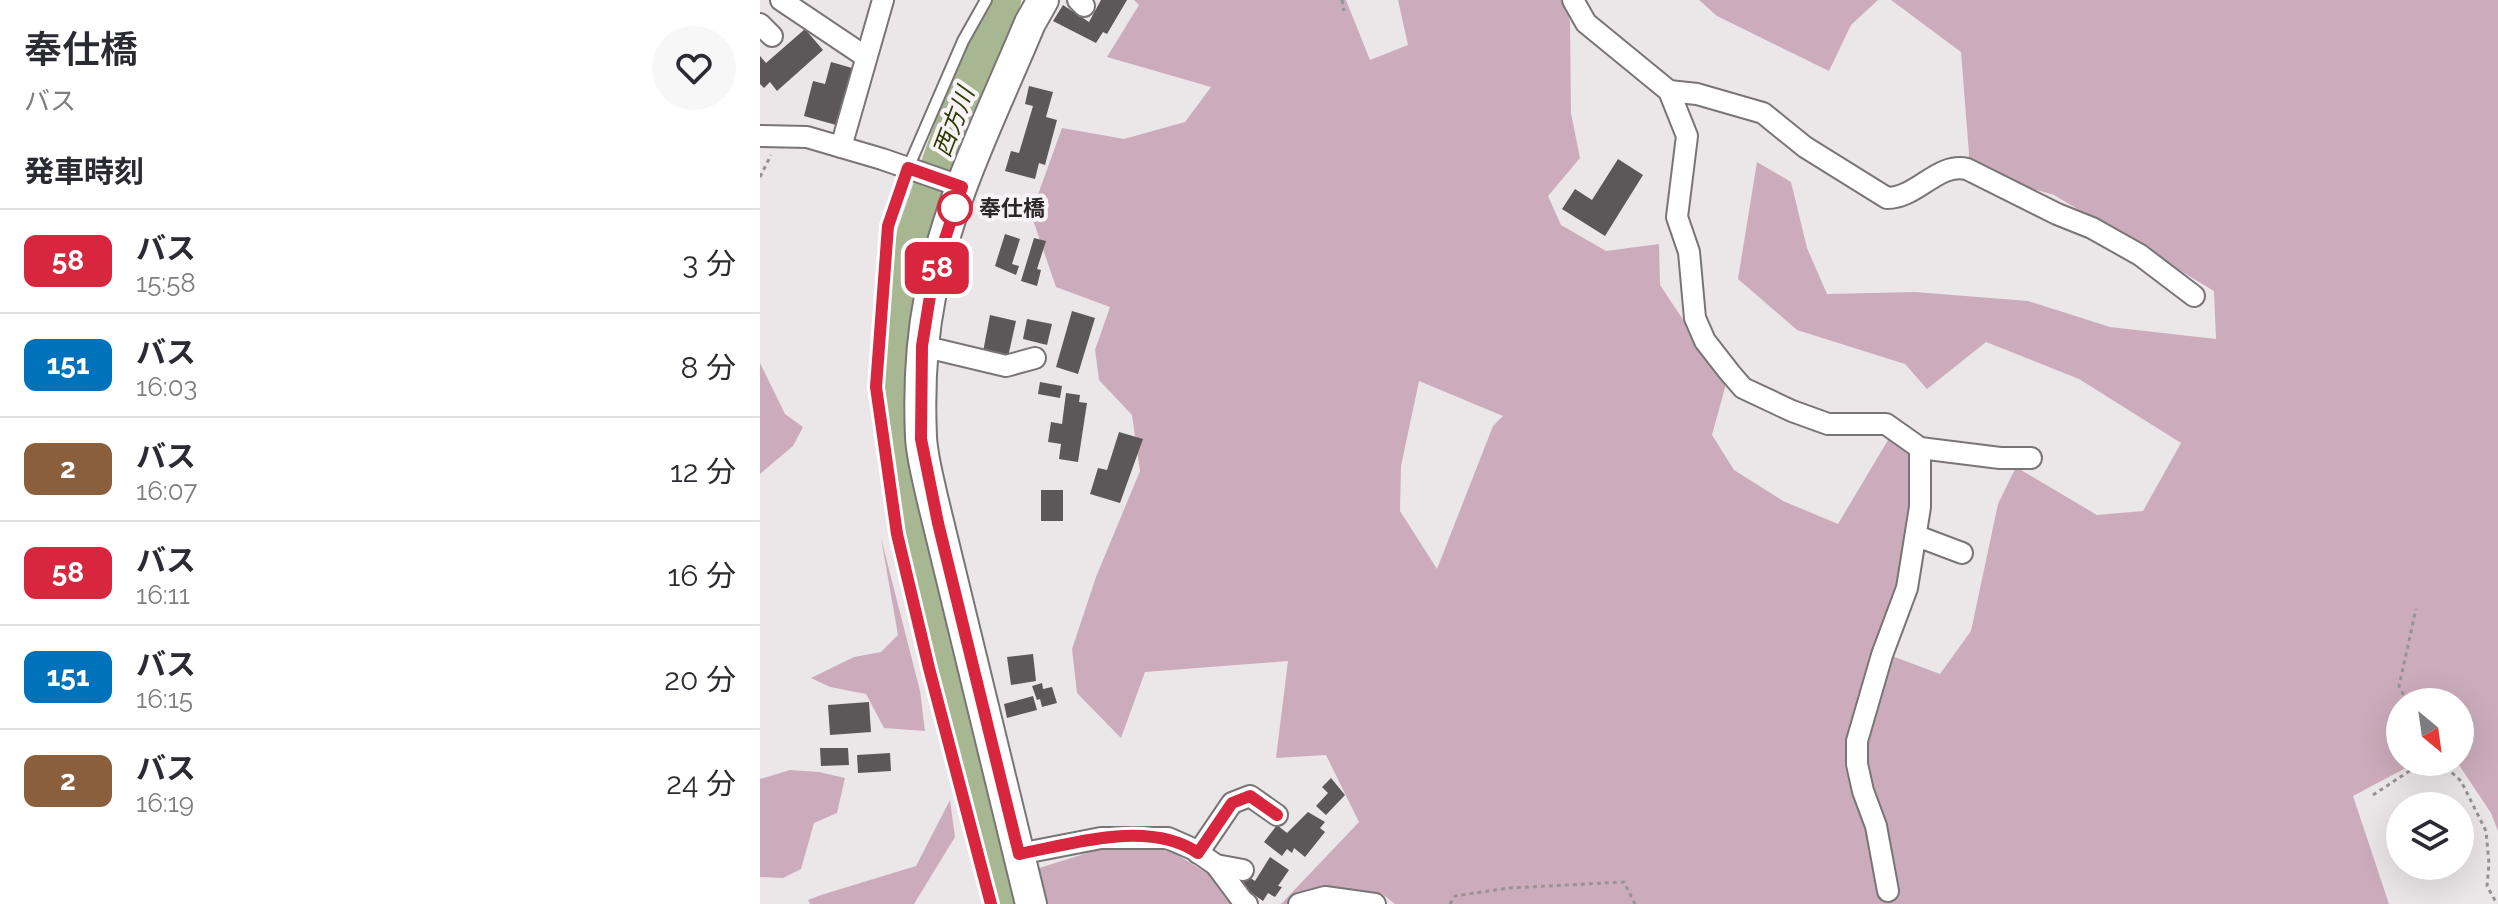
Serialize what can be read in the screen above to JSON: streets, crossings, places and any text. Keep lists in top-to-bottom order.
{
  "water": ["西方川"],
  "places": ["奉仕橋"],
  "lines": ["bus line 58"],
  "north": "bottom right",
  "page": {
    "heading": [
      ["奉仕橋", "バス"],
      "発車時刻"
    ],
    "on_map": "58",
    "list": [
      {
        "mark": "58",
        "name": "バス",
        "note": "15:58",
        "value": "3 分"
      },
      {
        "mark": "151",
        "name": "バス",
        "note": "16:03",
        "value": "8 分"
      },
      {
        "mark": "2",
        "name": "バス",
        "note": "16:07",
        "value": "12 分"
      },
      {
        "mark": "58",
        "name": "バス",
        "note": "16:11",
        "value": "16 分"
      },
      {
        "mark": "151",
        "name": "バス",
        "note": "16:15",
        "value": "20 分"
      },
      {
        "mark": "2",
        "name": "バス",
        "note": "16:19",
        "value": "24 分"
      }
    ]
  }
}
